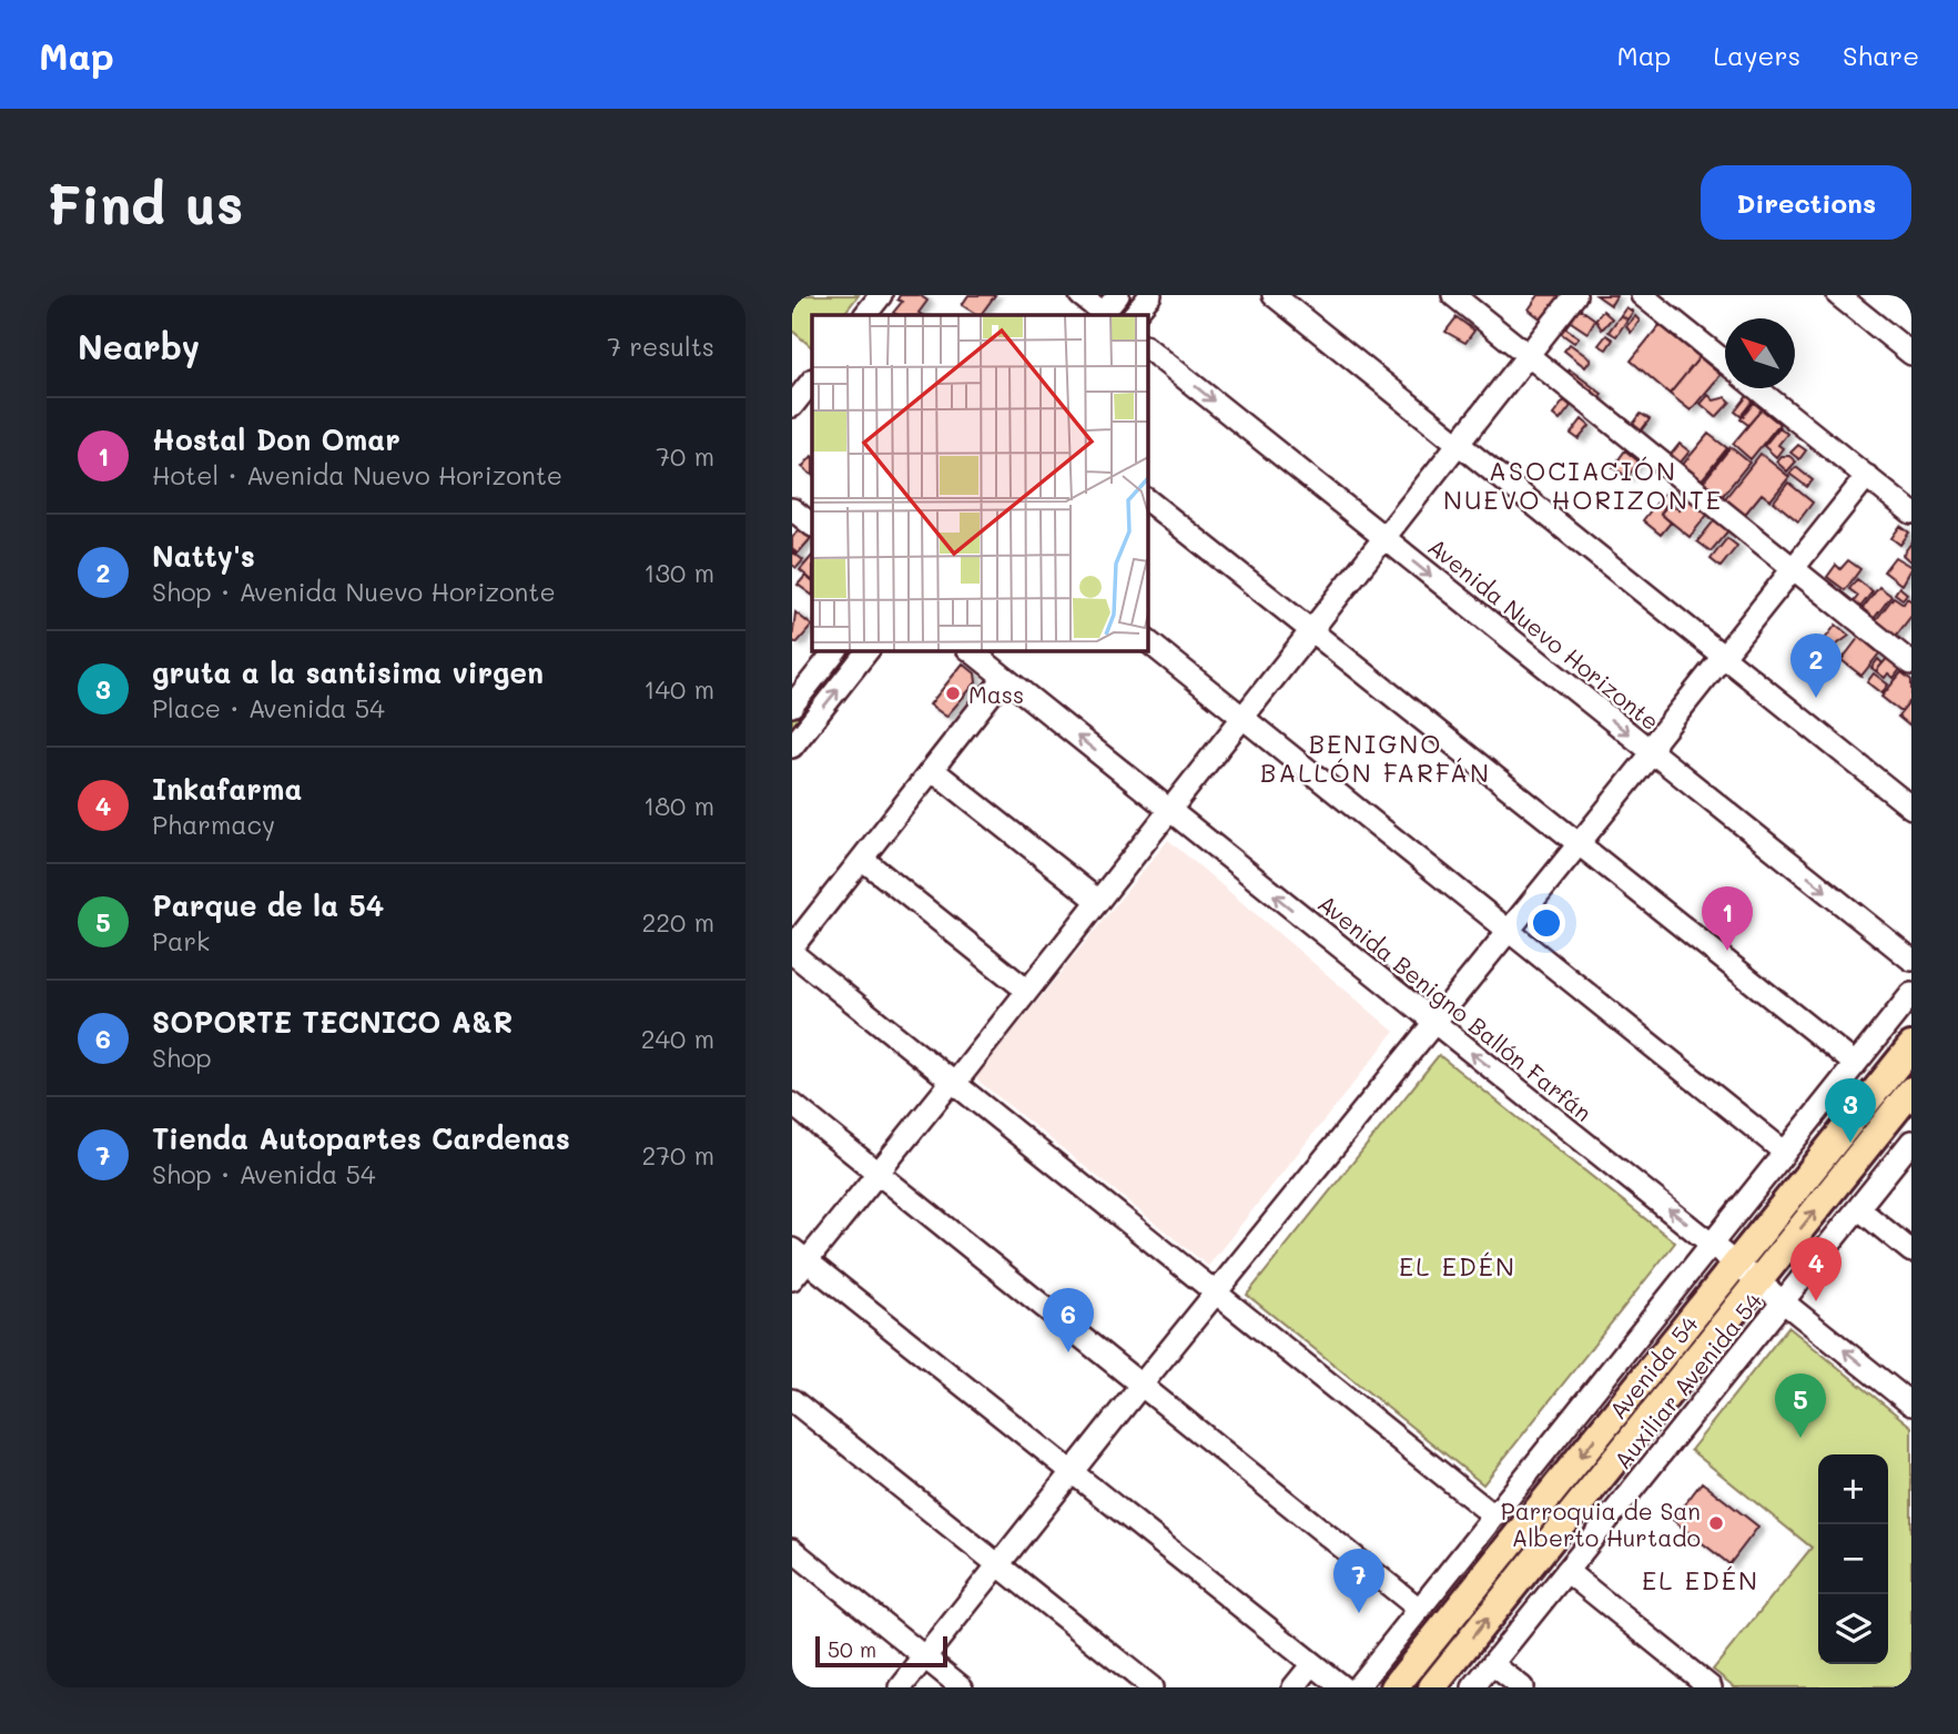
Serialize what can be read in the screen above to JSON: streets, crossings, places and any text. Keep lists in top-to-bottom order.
{
  "streets": {
    "main road": ["Avenida 54"],
    "street": ["Avenida Nuevo Horizonte", "Avenida Benigno Ballón Farfán", "Auxiliar Avenida 54"]
  },
  "crossings": [
    ["Avenida Benigno Ballón Farfán", "Avenida 54"],
    ["Avenida Benigno Ballón Farfán", "Auxiliar Avenida 54"]
  ],
  "districts": [
    "ASOCIACIÓN NUEVO HORIZONTE",
    "BENIGNO BALLÓN FARFÁN",
    "EL EDÉN",
    "EL EDÉN"
  ],
  "places": ["Mass", "Parroquia de San Alberto Hurtado"],
  "scale_bar": "50 m",
  "north": "top left",
  "page": {
    "header": "Map",
    "nav": ["Map", "Layers", "Share"],
    "buttons": "Directions",
    "title": "Find us",
    "heading": ["Nearby", "7 results"],
    "list": [
      {
        "mark": "1",
        "name": "Hostal Don Omar",
        "note": "Hotel · Avenida Nuevo Horizonte",
        "value": "70 m"
      },
      {
        "mark": "2",
        "name": "Natty's",
        "note": "Shop · Avenida Nuevo Horizonte",
        "value": "130 m"
      },
      {
        "mark": "3",
        "name": "gruta a la santisima virgen",
        "note": "Place · Avenida 54",
        "value": "140 m"
      },
      {
        "mark": "4",
        "name": "Inkafarma",
        "note": "Pharmacy",
        "value": "180 m"
      },
      {
        "mark": "5",
        "name": "Parque de la 54",
        "note": "Park",
        "value": "220 m"
      },
      {
        "mark": "6",
        "name": "SOPORTE TECNICO A&R",
        "note": "Shop",
        "value": "240 m"
      },
      {
        "mark": "7",
        "name": "Tienda Autopartes Cardenas",
        "note": "Shop · Avenida 54",
        "value": "270 m"
      }
    ],
    "pins": [
      "2",
      "1",
      "3",
      "4",
      "6",
      "5",
      "7"
    ],
    "map_buttons": ["+", "−"],
    "scale": "50 m"
  }
}
